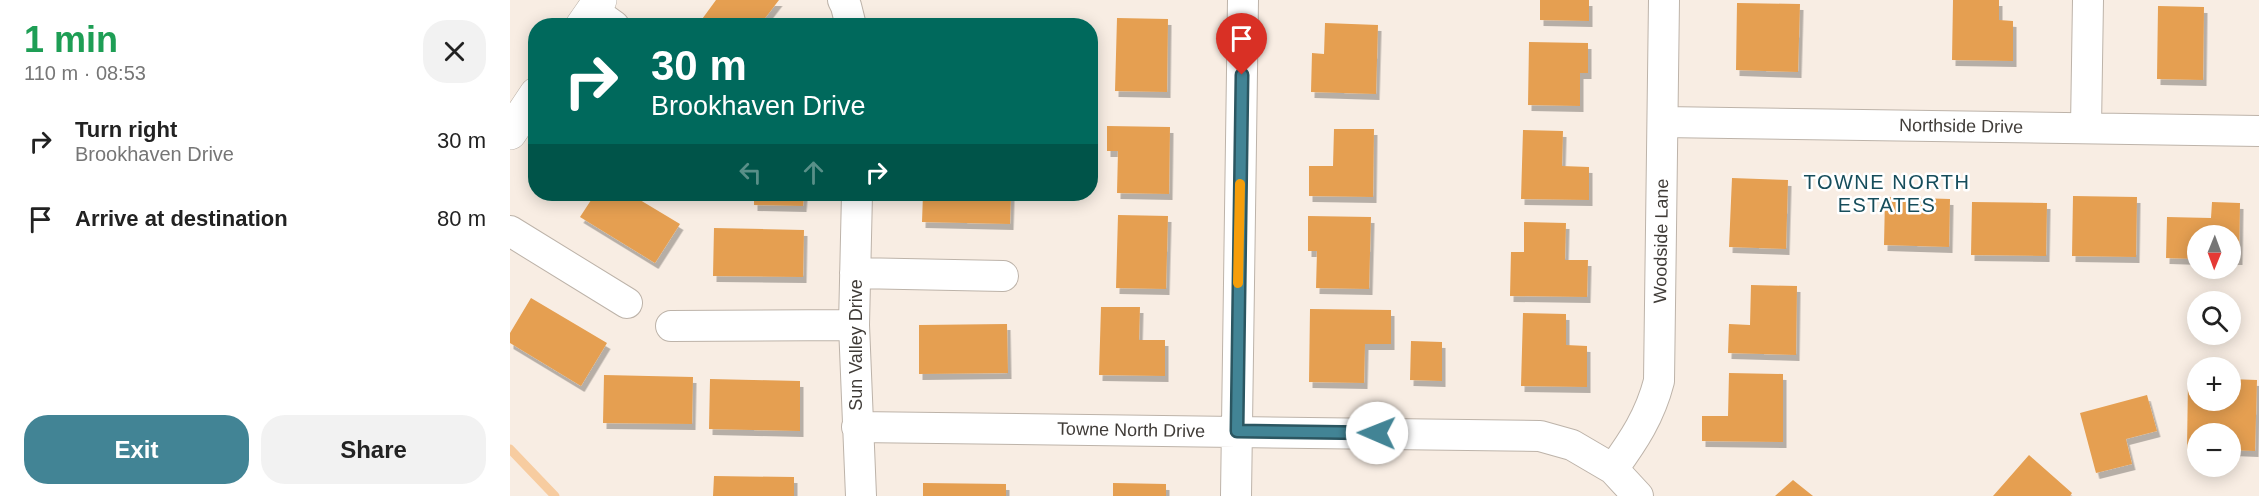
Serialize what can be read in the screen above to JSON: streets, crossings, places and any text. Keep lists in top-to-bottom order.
{
  "streets": {
    "street": [
      "Northside Drive",
      "Woodside Lane",
      "Sun Valley Drive",
      "Towne North Drive"
    ]
  },
  "crossings": [
    ["Northside Drive", "Woodside Lane"],
    ["Woodside Lane", "Towne North Drive"],
    ["Sun Valley Drive", "Towne North Drive"]
  ],
  "districts": ["TOWNE NORTH ESTATES"],
  "north": "bottom",
  "page": {
    "heading": ["1 min", "110 m · 08:53"],
    "turn": ["30 m", "Brookhaven Drive"],
    "list": [
      {
        "name": "Turn right",
        "note": "Brookhaven Drive",
        "value": "30 m"
      },
      {
        "name": "Arrive at destination",
        "value": "80 m"
      }
    ],
    "map_buttons": ["+", "−"],
    "buttons": ["Exit", "Share"]
  }
}
